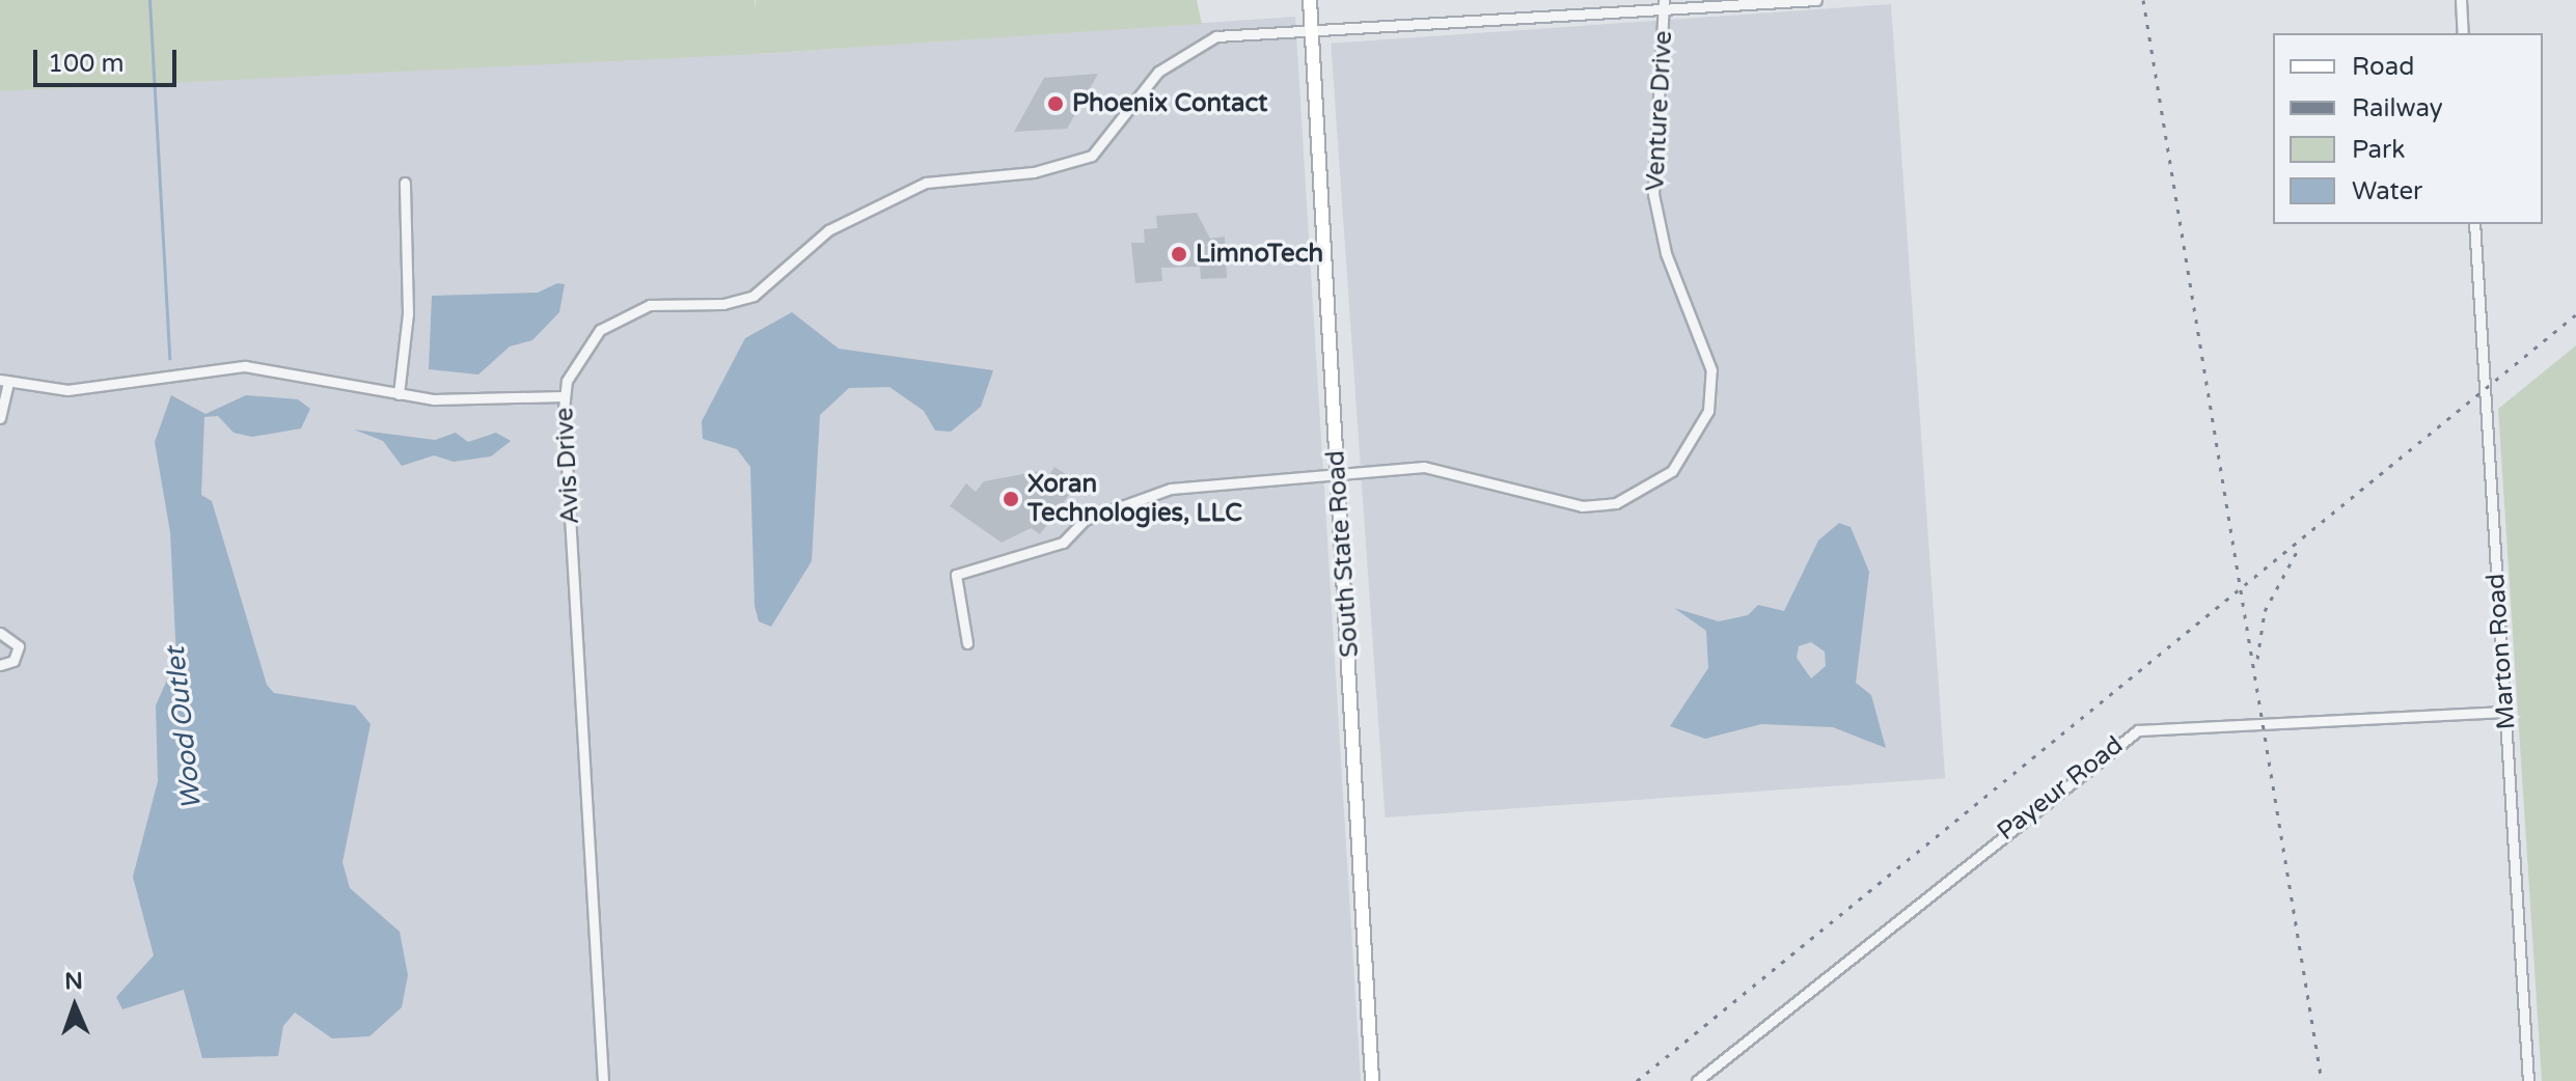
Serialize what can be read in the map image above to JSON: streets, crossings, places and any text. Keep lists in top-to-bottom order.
{
  "streets": {
    "main road": ["South State Road"],
    "street": [
      "Venture Drive",
      "Avis Drive",
      "Marton Road",
      "Payeur Road"
    ]
  },
  "crossings": [
    ["Venture Drive", "Avis Drive"],
    ["Venture Drive", "South State Road"],
    ["Avis Drive", "South State Road"],
    ["Marton Road", "Payeur Road"]
  ],
  "water": ["Wood Outlet"],
  "places": ["Phoenix Contact", "LimnoTech", "Xoran Technologies, LLC"],
  "legend": [
    "Road",
    "Railway",
    "Park",
    "Water"
  ],
  "scale_bar": "100 m",
  "north": "top"
}
